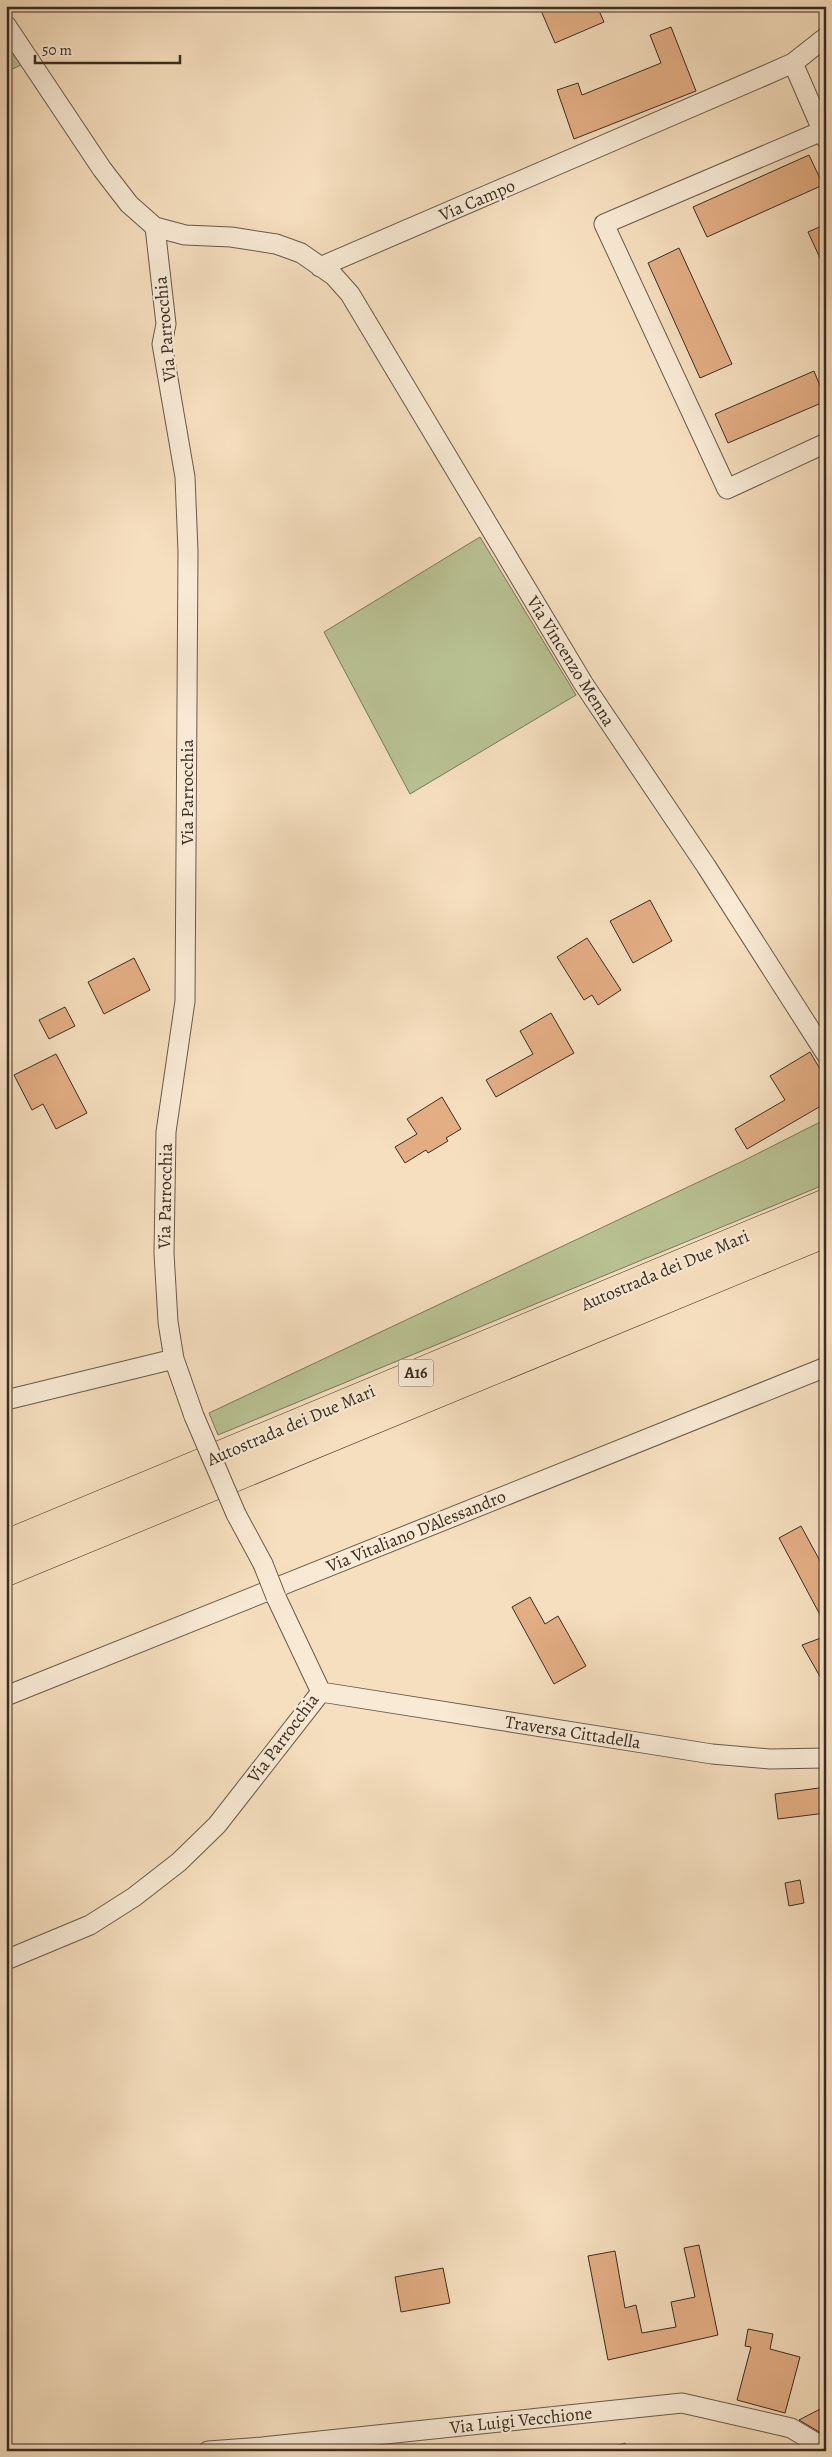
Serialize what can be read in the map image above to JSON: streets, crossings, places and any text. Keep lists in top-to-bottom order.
{
  "streets": {
    "highway": ["Autostrada dei Due Mari", "A16"],
    "street": [
      "Via Campo",
      "Via Parrocchia",
      "Via Vincenzo Menna",
      "Via Vitaliano D'Alessandro",
      "Traversa Cittadella",
      "Via Luigi Vecchione"
    ]
  },
  "crossings": [
    ["Via Campo", "Via Vincenzo Menna"],
    ["Via Parrocchia", "Traversa Cittadella"]
  ],
  "scale_bar": "50 m"
}
